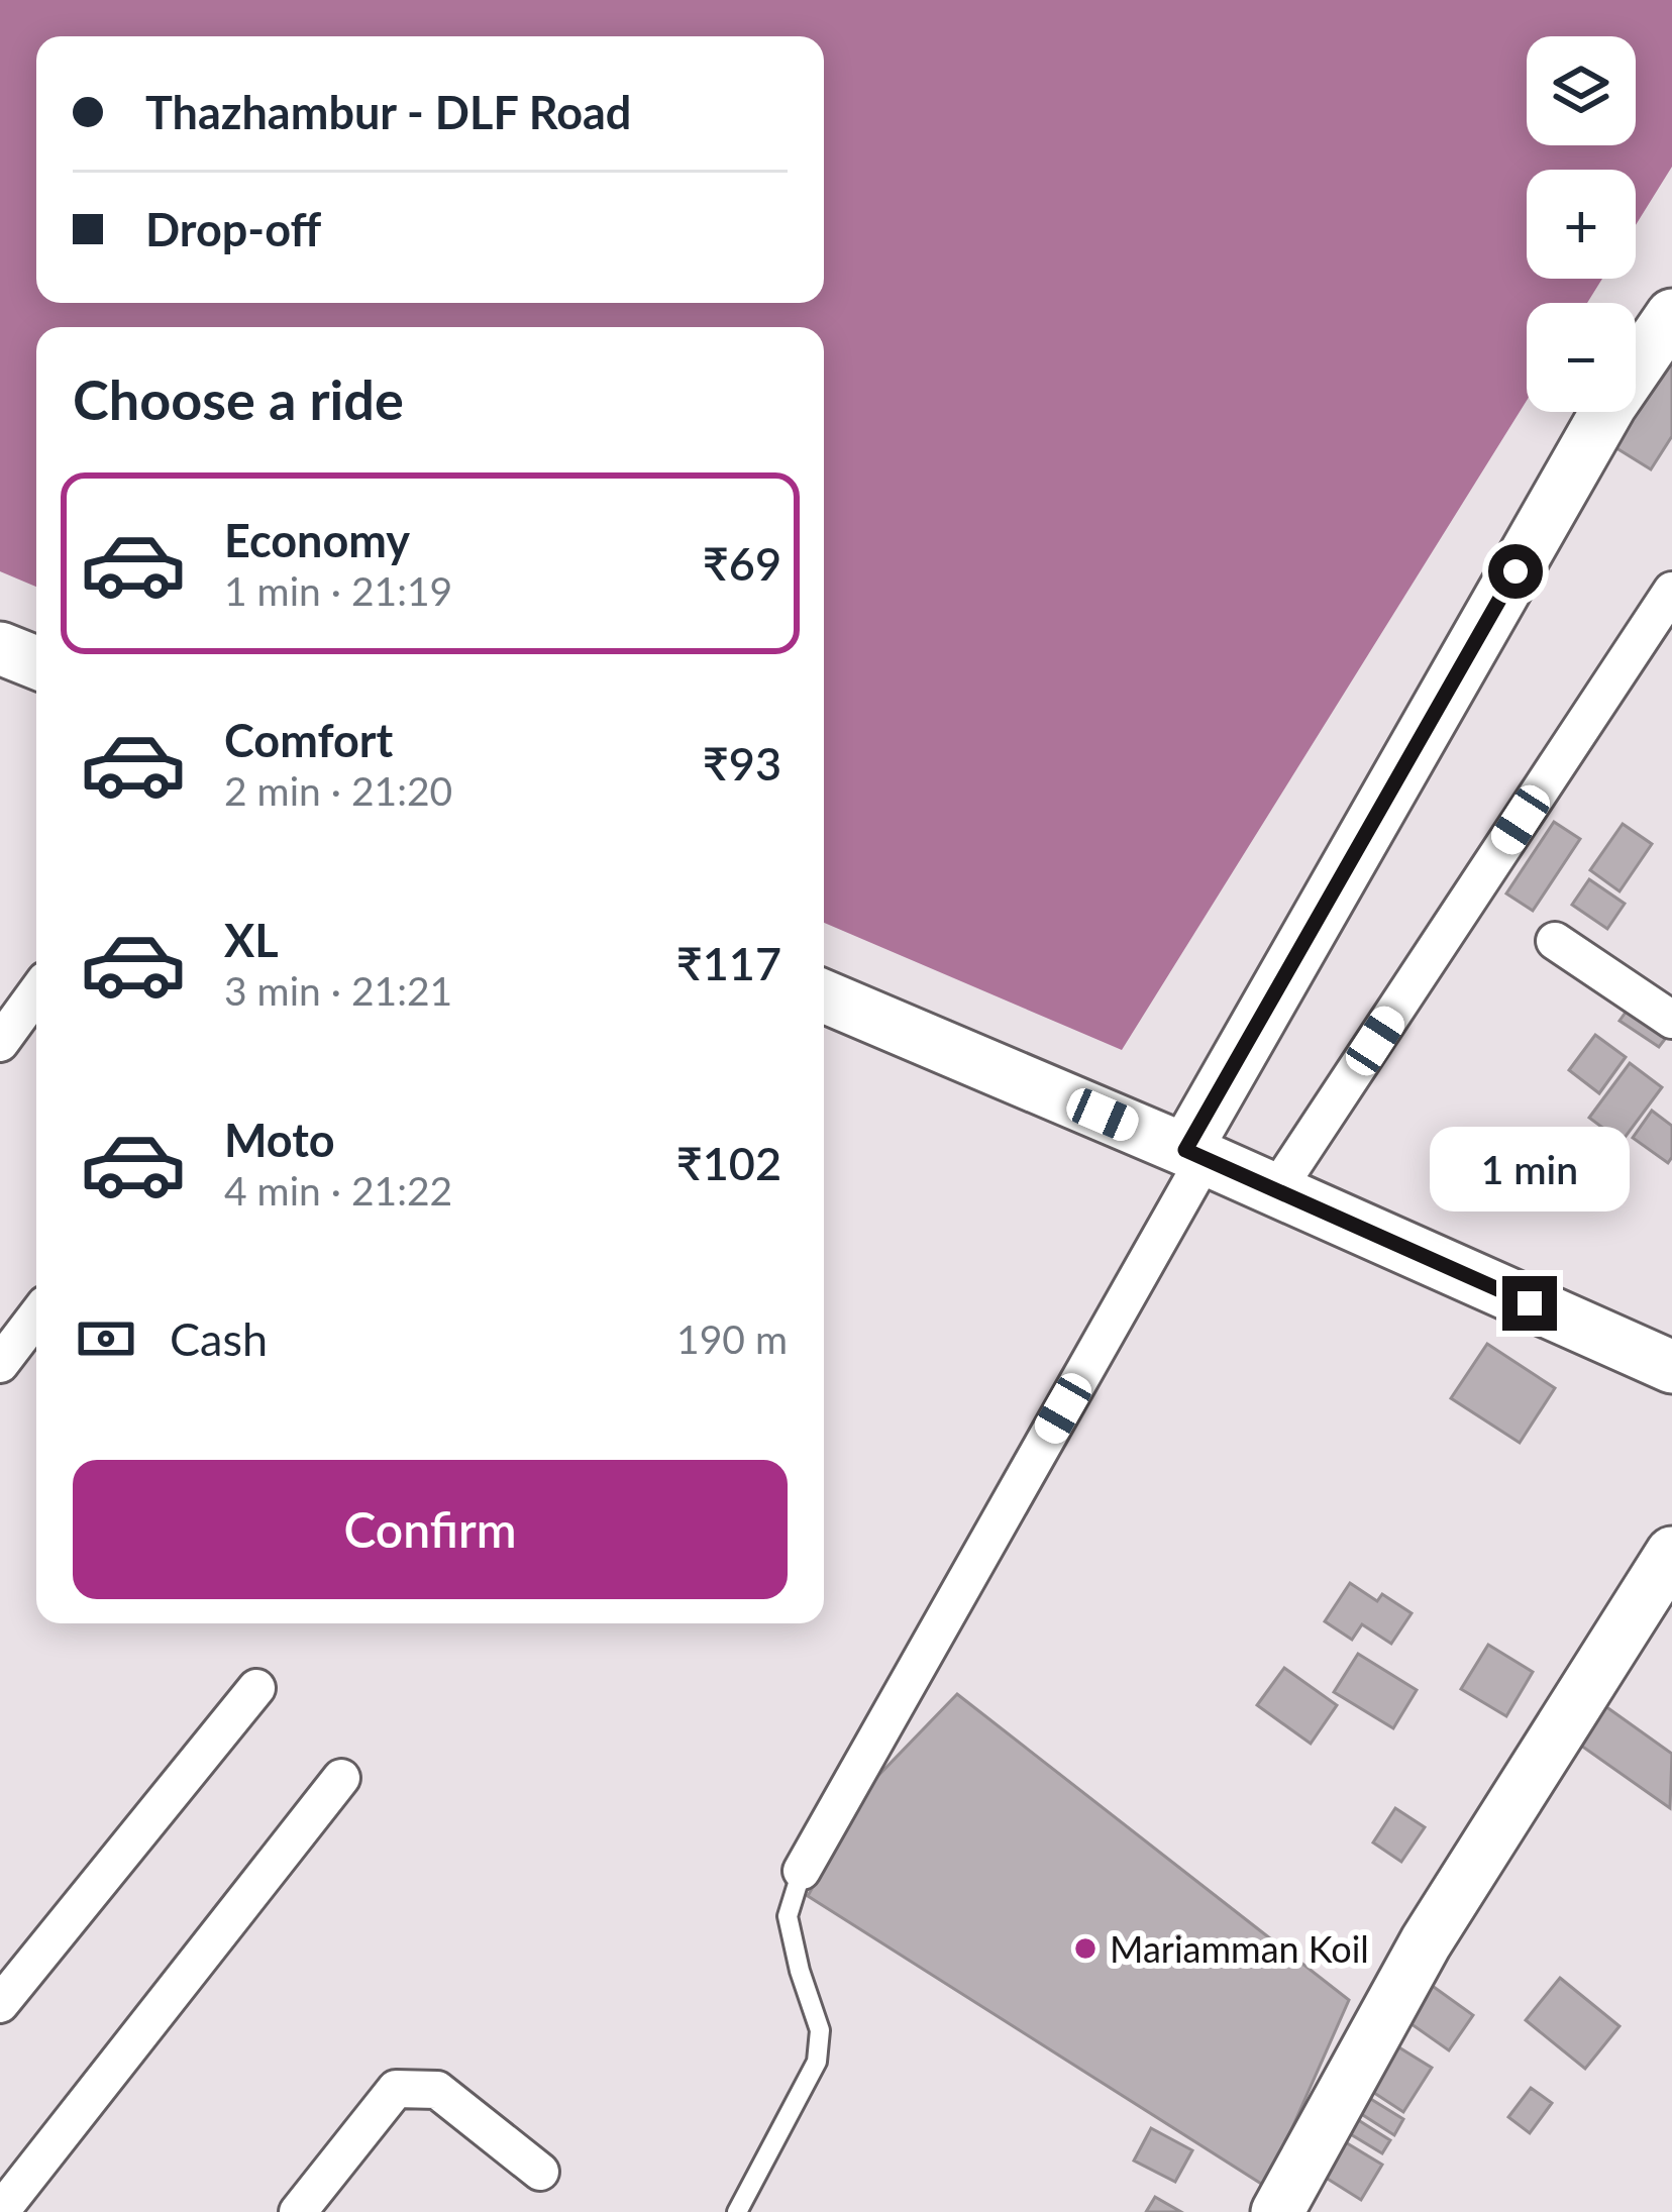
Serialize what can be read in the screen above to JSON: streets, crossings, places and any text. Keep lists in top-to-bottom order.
{
  "places": ["Mariamman Koil"],
  "page": {
    "map_buttons": ["+", "−"],
    "banner": ["Thazhambur - DLF Road", "Drop-off"],
    "heading": "Choose a ride",
    "list": [
      {
        "name": "Economy",
        "note": "1 min · 21:19",
        "value": "₹69"
      },
      {
        "name": "Comfort",
        "note": "2 min · 21:20",
        "value": "₹93"
      },
      {
        "name": "XL",
        "note": "3 min · 21:21",
        "value": "₹117"
      },
      {
        "name": "Moto",
        "note": "4 min · 21:22",
        "value": "₹102"
      }
    ],
    "bubble": "1 min",
    "pay": ["Cash", "190 m"],
    "buttons": "Confirm"
  }
}
